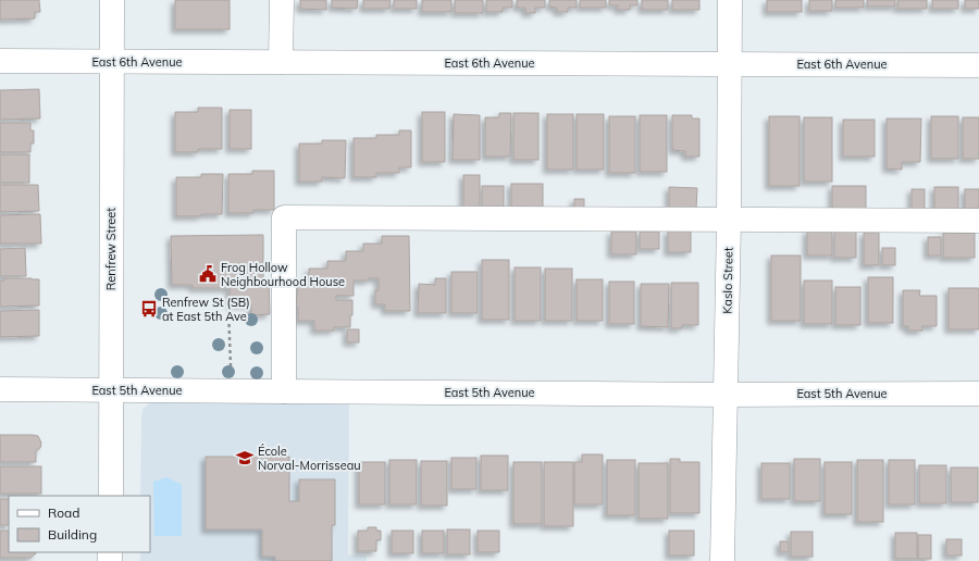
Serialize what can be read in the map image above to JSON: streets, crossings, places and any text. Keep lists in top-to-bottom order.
{
  "streets": {
    "street": [
      "East 6th Avenue",
      "Renfrew Street",
      "Kaslo Street",
      "East 5th Avenue"
    ]
  },
  "crossings": [
    ["East 6th Avenue", "Renfrew Street"],
    ["East 6th Avenue", "Kaslo Street"],
    ["Renfrew Street", "East 5th Avenue"],
    ["Kaslo Street", "East 5th Avenue"]
  ],
  "places": {
    "public building": ["Frog Hollow Neighbourhood House"],
    "bus stop": ["Renfrew St (SB) at East 5th Ave"],
    "school or university": ["École Norval-Morrisseau"]
  },
  "legend": ["Road", "Building"]
}
